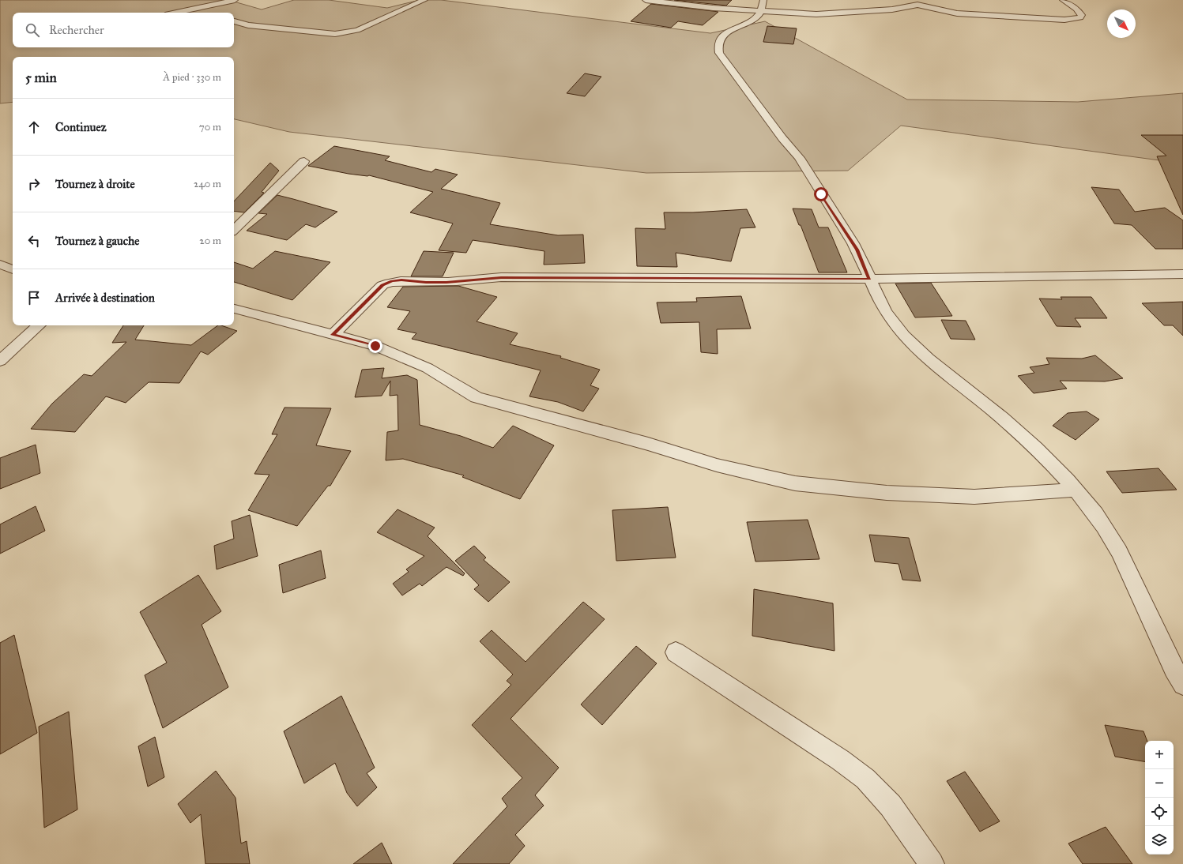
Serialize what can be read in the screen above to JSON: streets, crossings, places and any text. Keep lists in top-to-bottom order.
{
  "north": "bottom right",
  "page": {
    "search": "Rechercher",
    "heading": ["5 min", "À pied · 330 m"],
    "list": [
      ["Continuez", "70 m"],
      ["Tournez à droite", "240 m"],
      ["Tournez à gauche", "20 m"],
      "Arrivée à destination"
    ],
    "map_buttons": ["+", "−"]
  }
}
